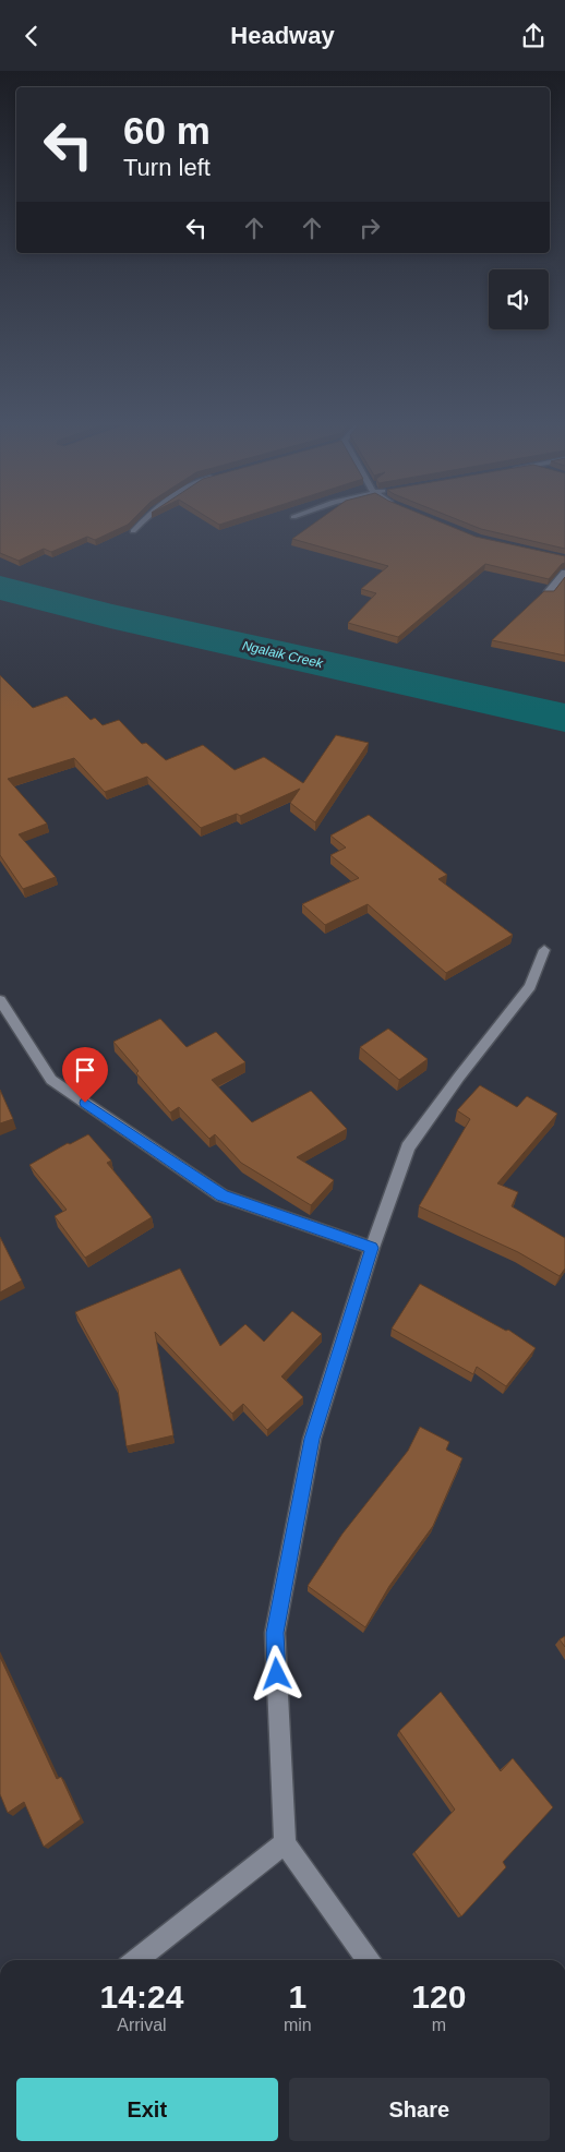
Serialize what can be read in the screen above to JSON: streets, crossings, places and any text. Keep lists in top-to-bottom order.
{
  "water": ["Ngalaik Creek"],
  "page": {
    "header": "Headway",
    "turn": ["60 m", "Turn left"],
    "eta": [
      "14:24",
      "Arrival",
      "1",
      "min",
      "120",
      "m"
    ],
    "buttons": ["Exit", "Share"]
  }
}
